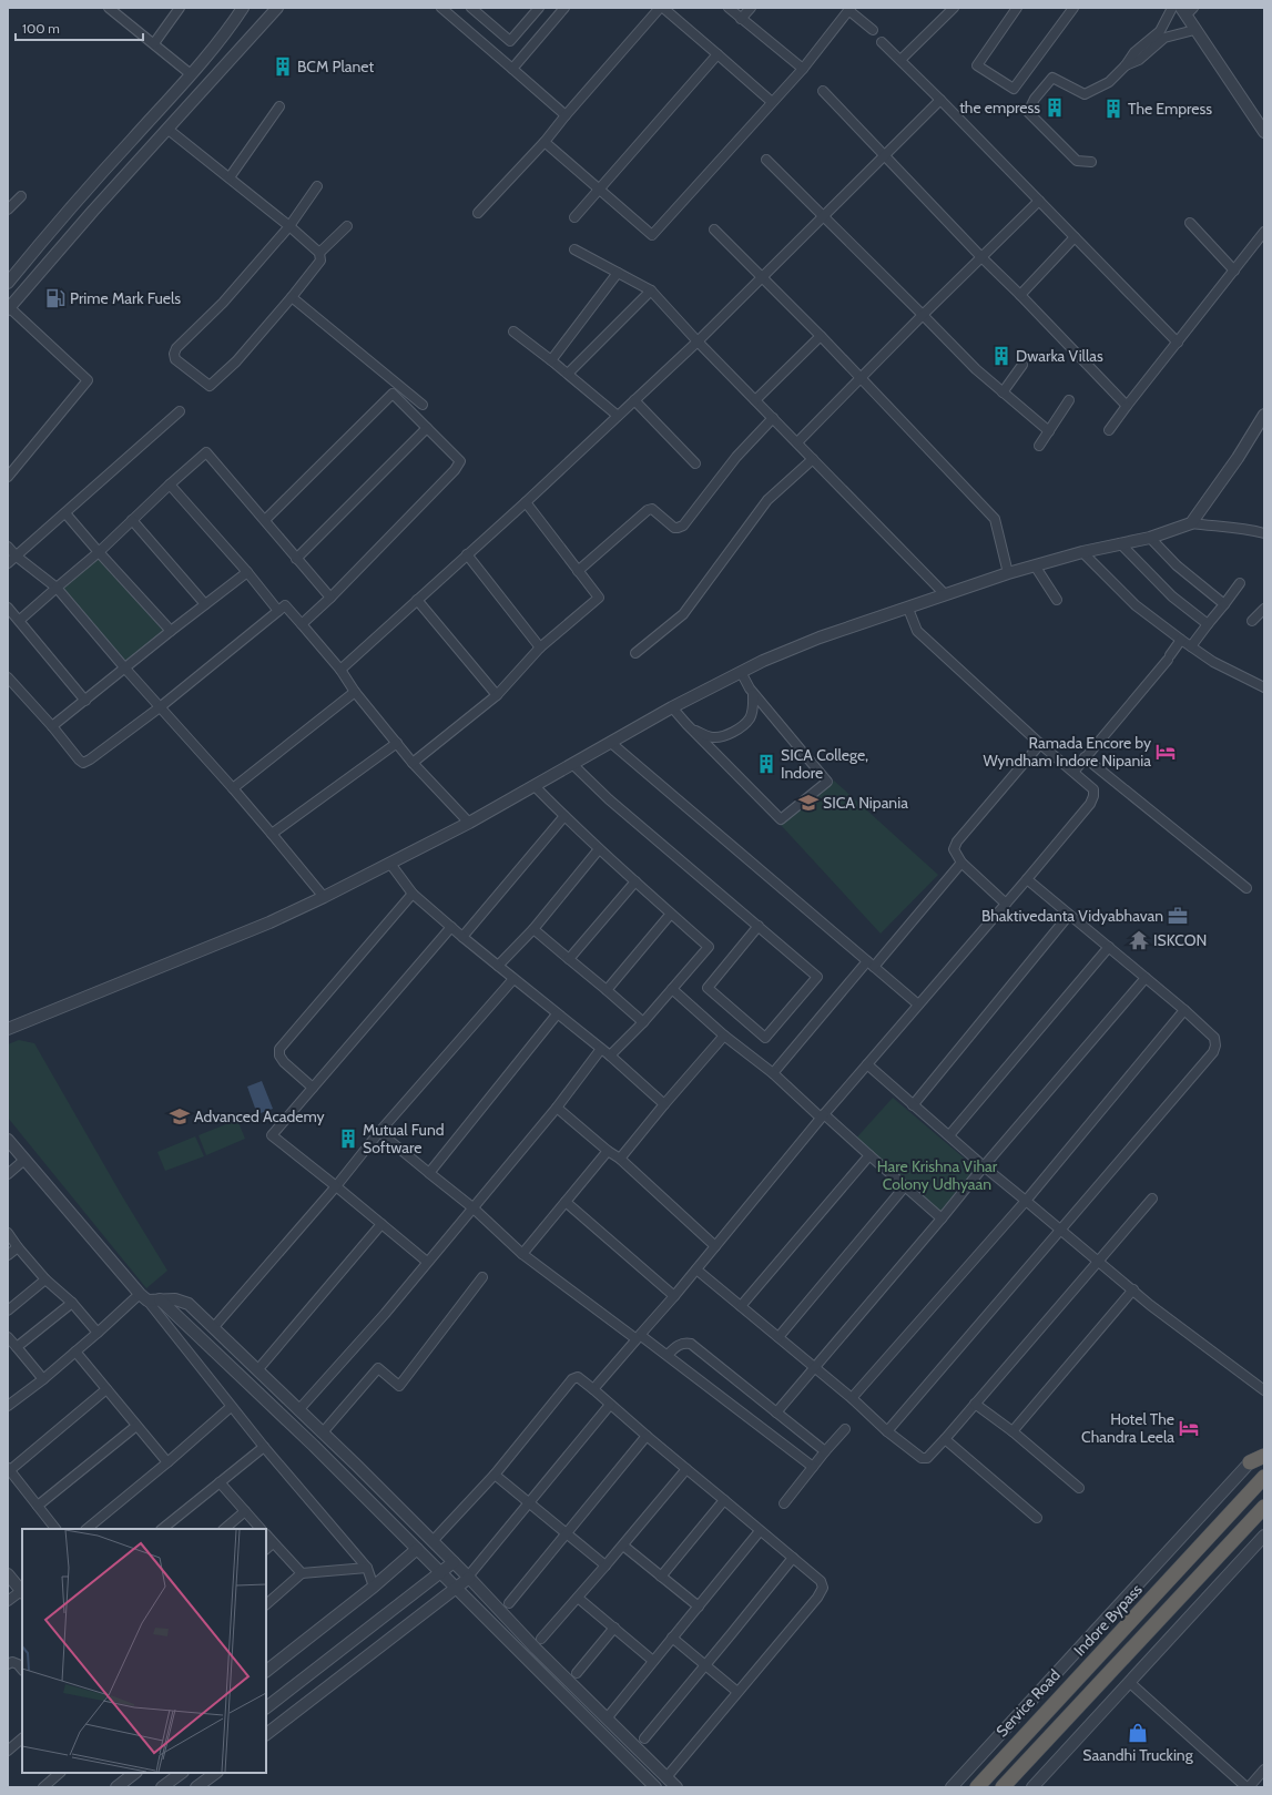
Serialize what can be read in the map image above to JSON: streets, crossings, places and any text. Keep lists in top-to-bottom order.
{
  "streets": {
    "highway": ["Indore Bypass"],
    "street": ["Service Road"]
  },
  "parks": ["Hare Krishna Vihar Colony Udhyaan"],
  "places": {
    "building": [
      "BCM Planet",
      "the empress",
      "The Empress",
      "Dwarka Villas",
      "SICA College, Indore",
      "Mutual Fund Software"
    ],
    "fuel station": ["Prime Mark Fuels"],
    "hotel": ["Ramada Encore by Wyndham Indore Nipania", "Hotel The Chandra Leela"],
    "school or university": ["SICA Nipania", "Advanced Academy"],
    "office": ["Bhaktivedanta Vidyabhavan"],
    "temple": ["ISKCON"],
    "shop": ["Saandhi Trucking"]
  },
  "scale_bar": "100 m"
}
